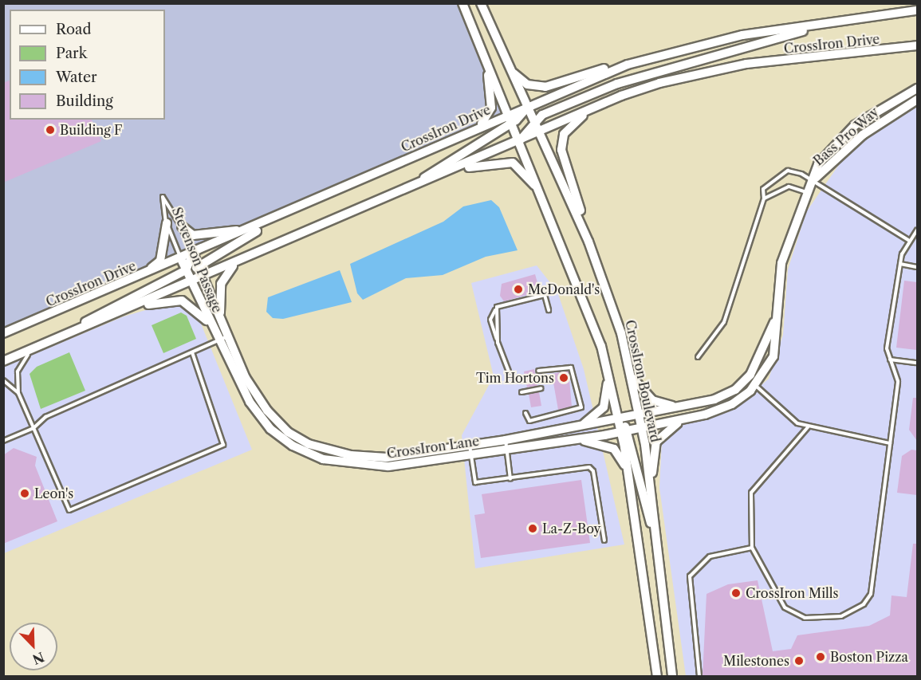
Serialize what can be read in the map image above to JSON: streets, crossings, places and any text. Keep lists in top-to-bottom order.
{
  "streets": {
    "main road": [
      "CrossIron Drive",
      "Bass Pro Way",
      "Stevenson Passage",
      "CrossIron Boulevard",
      "CrossIron Lane"
    ]
  },
  "crossings": [
    ["CrossIron Drive", "Stevenson Passage"],
    ["CrossIron Drive", "CrossIron Boulevard"],
    ["Bass Pro Way", "CrossIron Boulevard"],
    ["Bass Pro Way", "CrossIron Lane"],
    ["Stevenson Passage", "CrossIron Lane"]
  ],
  "places": [
    "Building F",
    "McDonald's",
    "Tim Hortons",
    "Leon's",
    "La-Z-Boy",
    "CrossIron Mills",
    "Boston Pizza",
    "Milestones"
  ],
  "legend": [
    "Road",
    "Park",
    "Water",
    "Building"
  ],
  "north": "bottom right"
}
